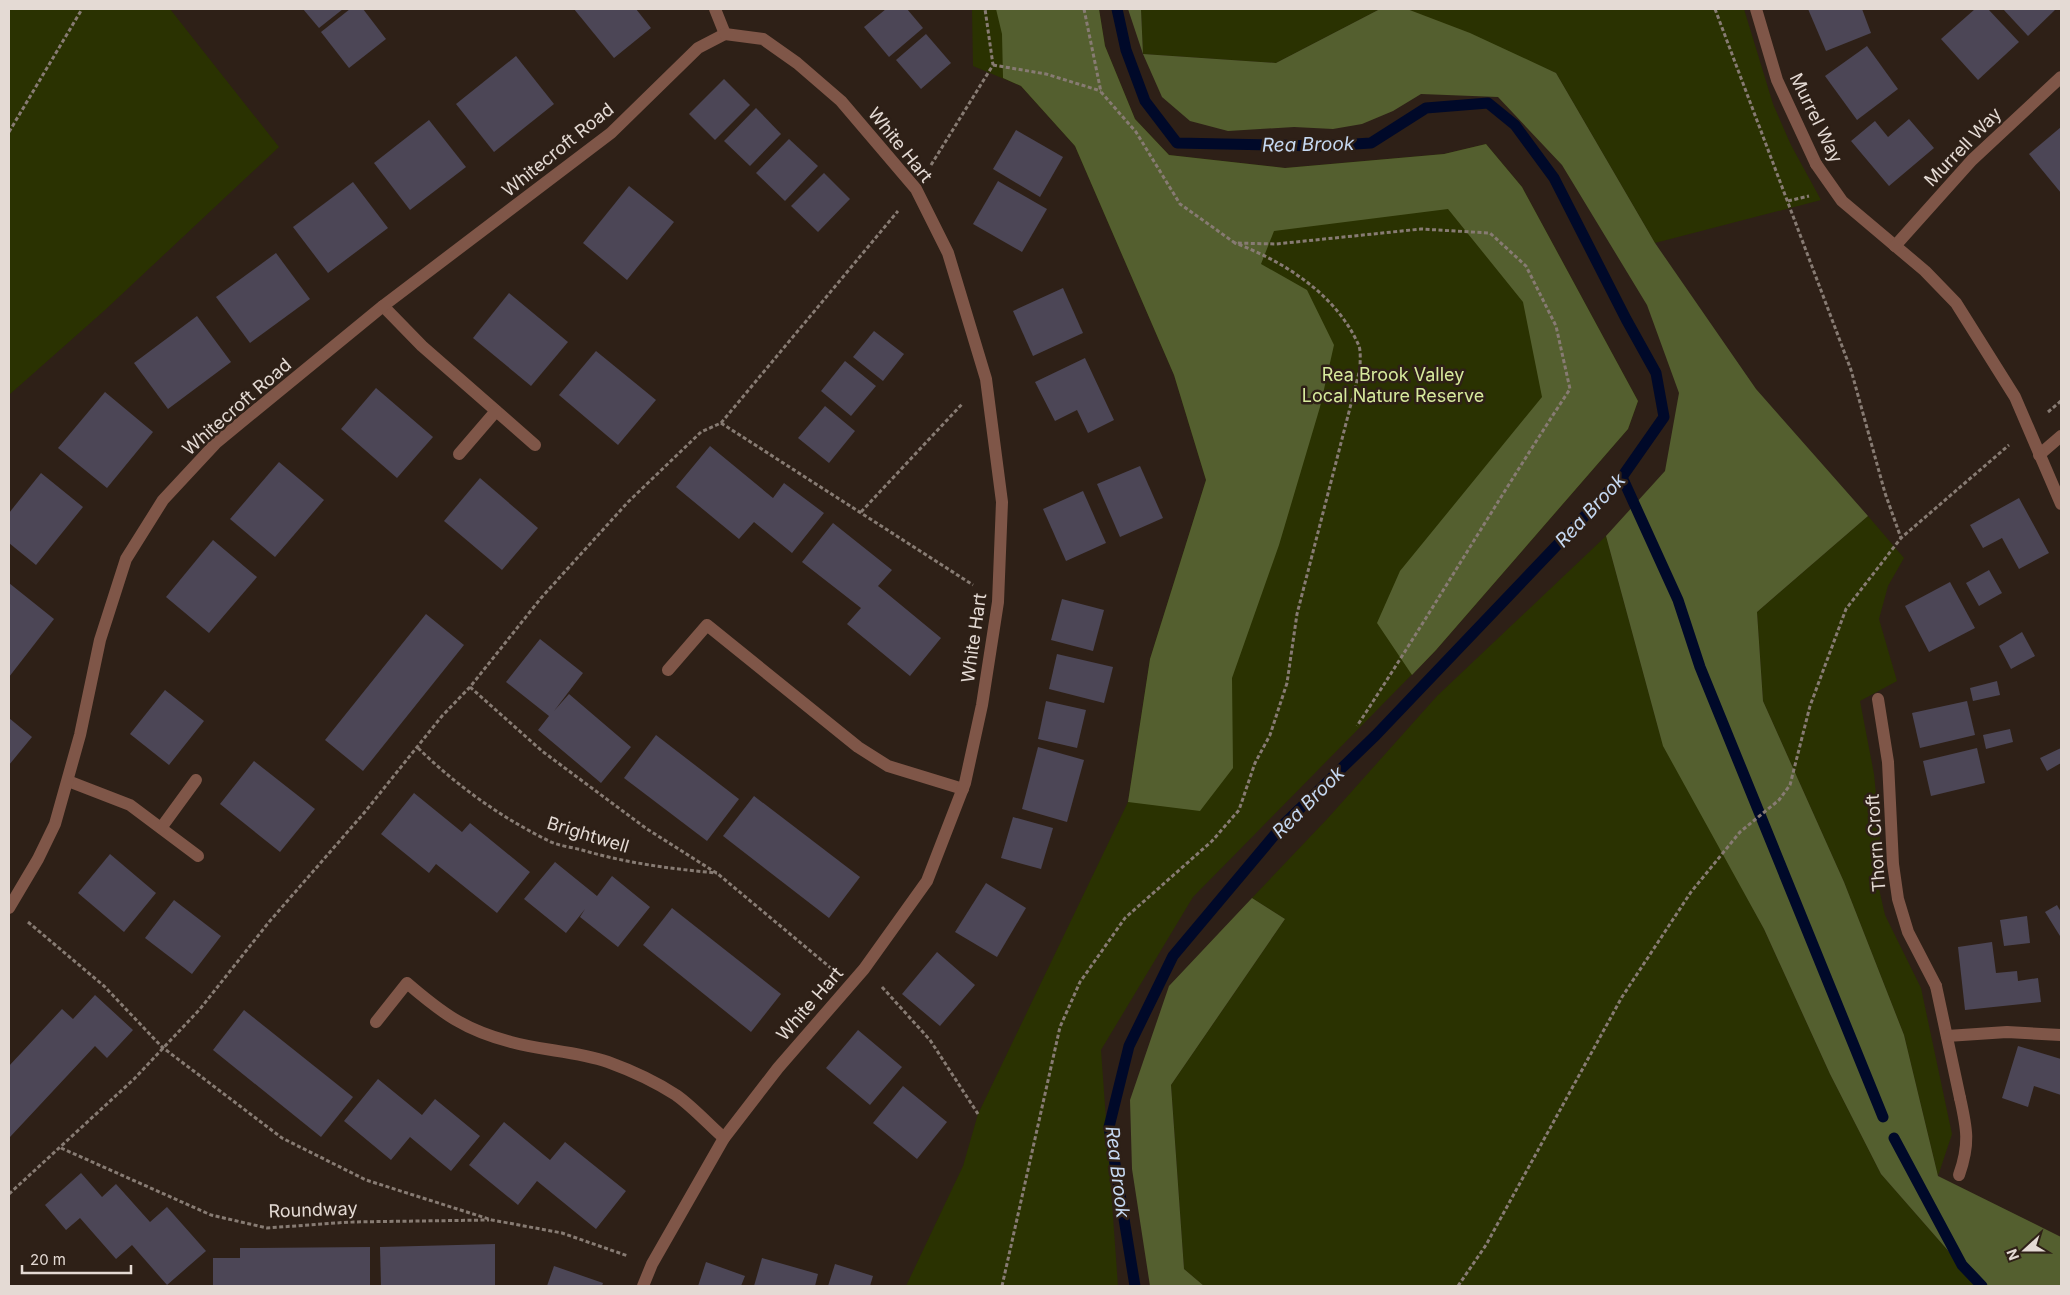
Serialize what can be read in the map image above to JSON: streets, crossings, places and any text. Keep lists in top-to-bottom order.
{
  "streets": {
    "street": [
      "Murrel Way",
      "White Hart",
      "Murrell Way",
      "Whitecroft Road",
      "Thorn Croft"
    ],
    "path": ["Brightwell", "Roundway"]
  },
  "crossings": [
    ["Murrel Way", "Murrell Way"],
    ["White Hart", "Whitecroft Road"],
    ["White Hart", "Brightwell"],
    ["White Hart", "Roundway"],
    ["Whitecroft Road", "Roundway"]
  ],
  "water": ["Rea Brook"],
  "parks": ["Rea Brook Valley Local Nature Reserve"],
  "scale_bar": "20 m",
  "north": "left"
}
